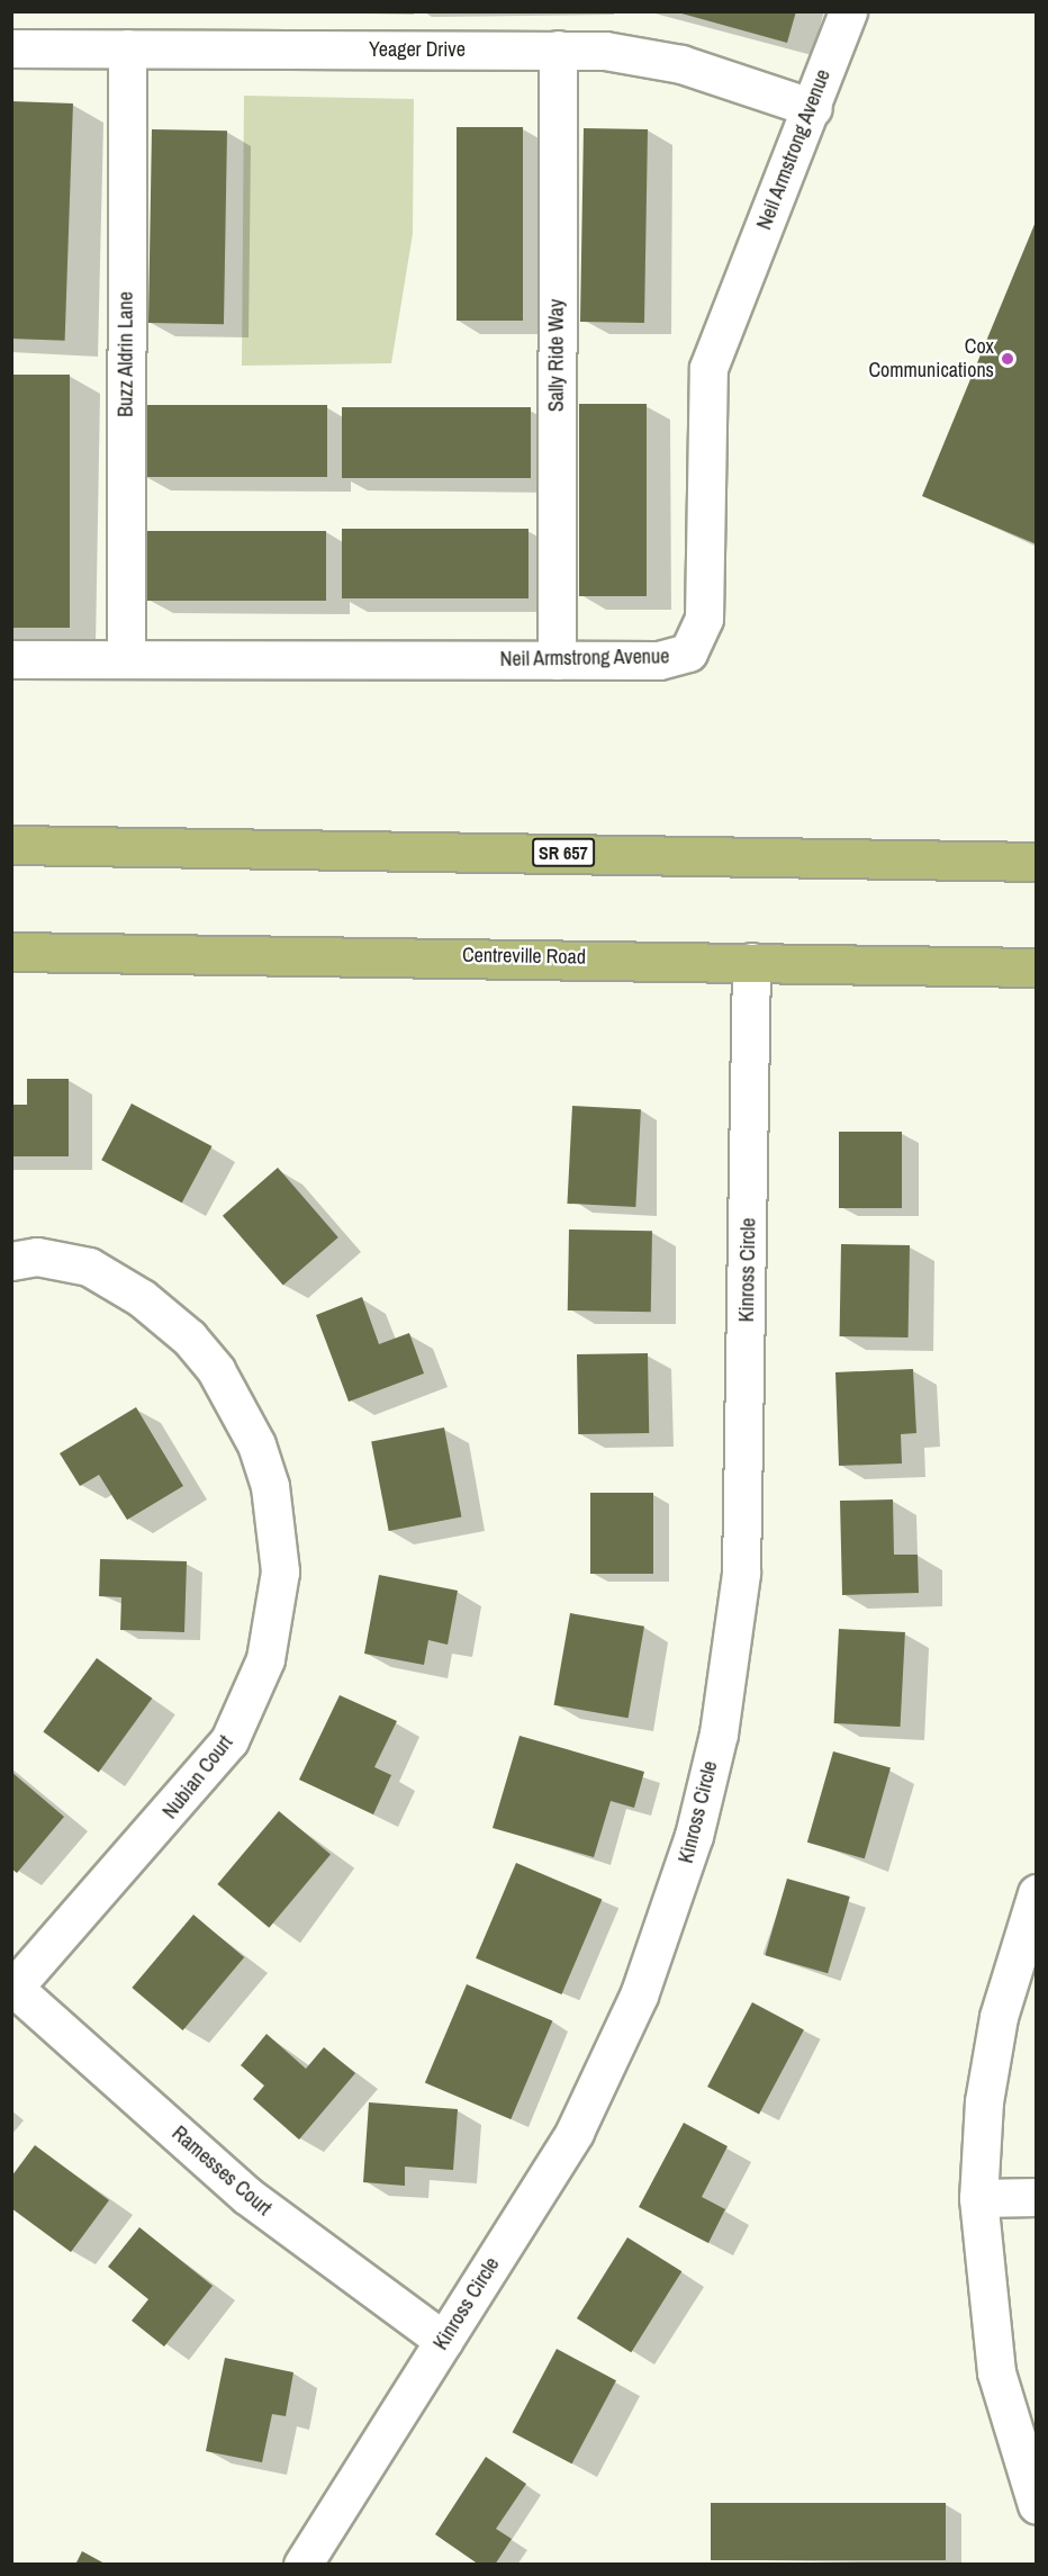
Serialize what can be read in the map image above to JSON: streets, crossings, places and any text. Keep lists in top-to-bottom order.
{
  "streets": {
    "main road": ["SR 657", "Centreville Road"],
    "street": [
      "Yeager Drive",
      "Neil Armstrong Avenue",
      "Buzz Aldrin Lane",
      "Sally Ride Way",
      "Kinross Circle",
      "Nubian Court",
      "Ramesses Court"
    ]
  },
  "crossings": [
    ["Yeager Drive", "Neil Armstrong Avenue"],
    ["Yeager Drive", "Buzz Aldrin Lane"],
    ["Yeager Drive", "Sally Ride Way"],
    ["Neil Armstrong Avenue", "Buzz Aldrin Lane"],
    ["Neil Armstrong Avenue", "Sally Ride Way"],
    ["Centreville Road", "Kinross Circle"],
    ["Kinross Circle", "Ramesses Court"],
    ["Nubian Court", "Ramesses Court"]
  ],
  "places": ["Cox Communications"]
}
